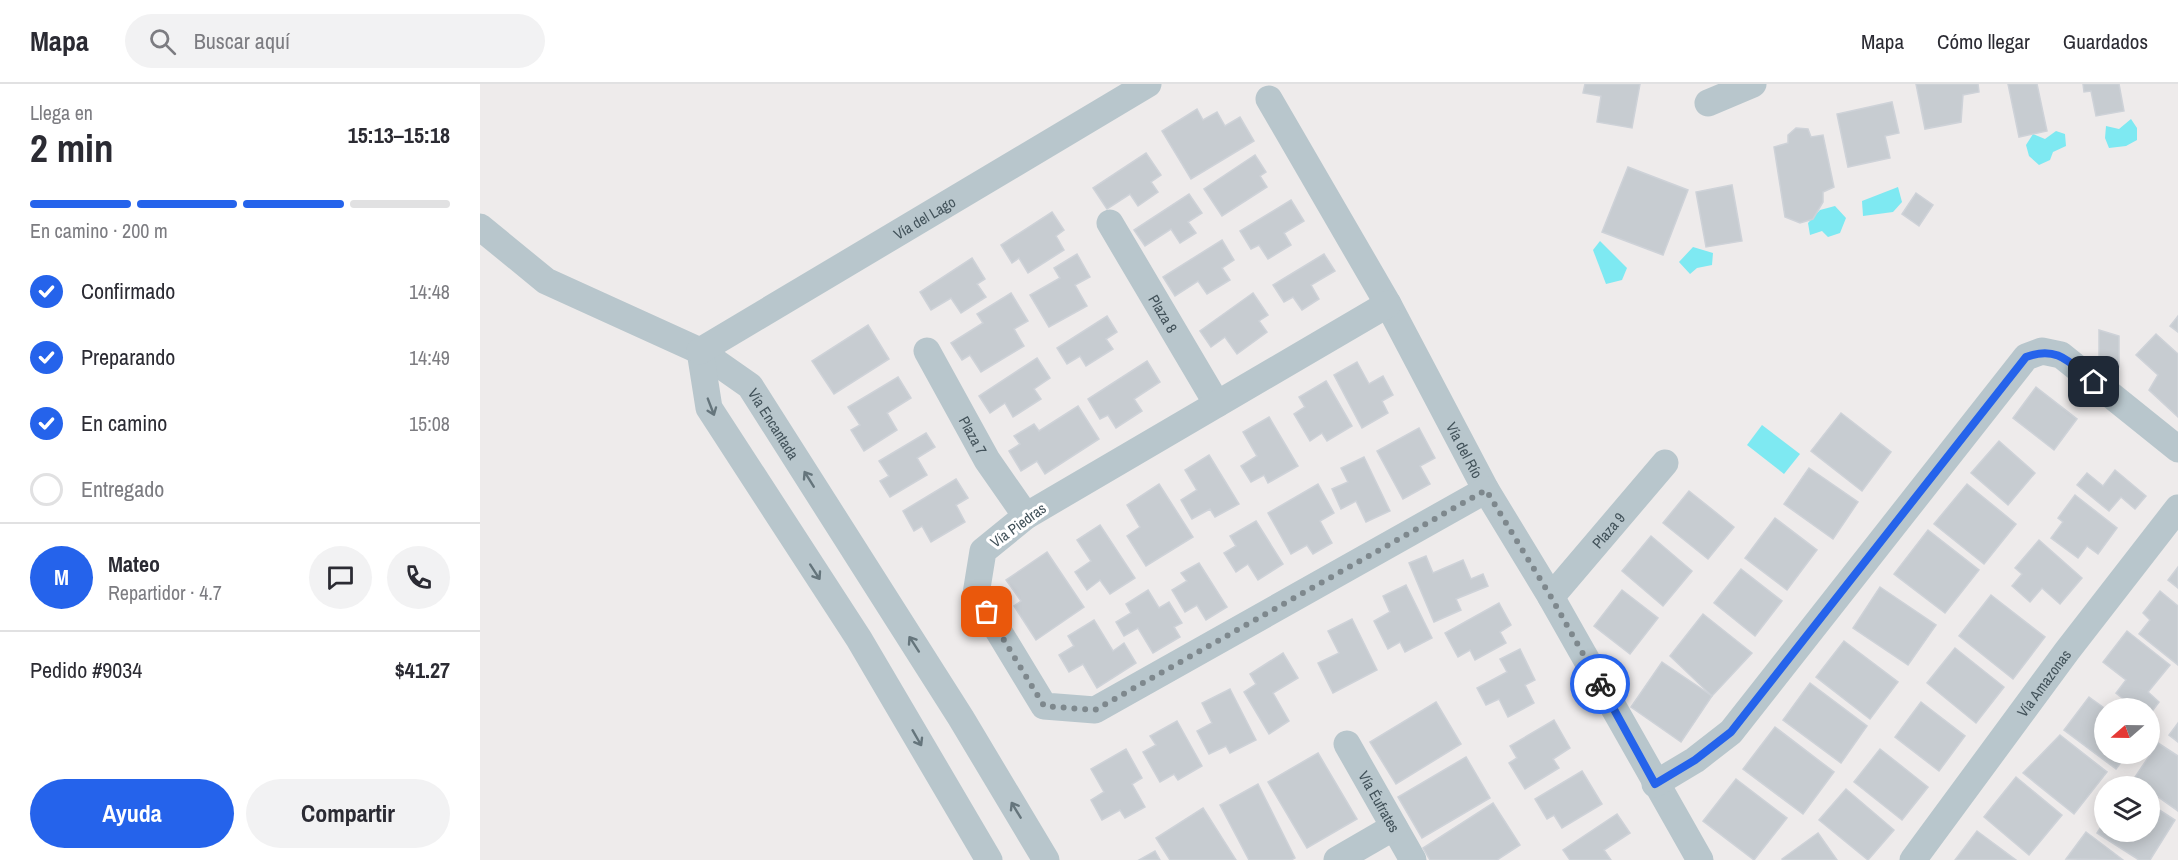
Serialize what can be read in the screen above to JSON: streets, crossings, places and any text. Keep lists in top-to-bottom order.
{
  "streets": {
    "street": [
      "Vía del Lago",
      "Plaza 8",
      "Vía Encantada",
      "Plaza 7",
      "Vía del Río",
      "Vía Piedras",
      "Plaza 9",
      "Vía Amazonas",
      "Vía Éufrates"
    ]
  },
  "crossings": [
    ["Vía del Lago", "Vía Encantada"],
    ["Plaza 8", "Vía Piedras"],
    ["Plaza 7", "Vía Piedras"],
    ["Vía del Río", "Vía Piedras"],
    ["Vía del Río", "Plaza 9"]
  ],
  "north": "left",
  "page": {
    "header": "Mapa",
    "search": "Buscar aquí",
    "nav": ["Mapa", "Cómo llegar", "Guardados"],
    "heading": ["2 min", "Llega en", "15:13–15:18"],
    "panel": [
      "Mateo",
      "Repartidor · 4.7",
      "Pedido #9034",
      "$41.27"
    ],
    "bar": "En camino · 200 m",
    "list": [
      ["Confirmado", "14:48"],
      ["Preparando", "14:49"],
      ["En camino", "15:08"],
      "Entregado"
    ],
    "round": "M",
    "buttons": ["Ayuda", "Compartir"]
  }
}
